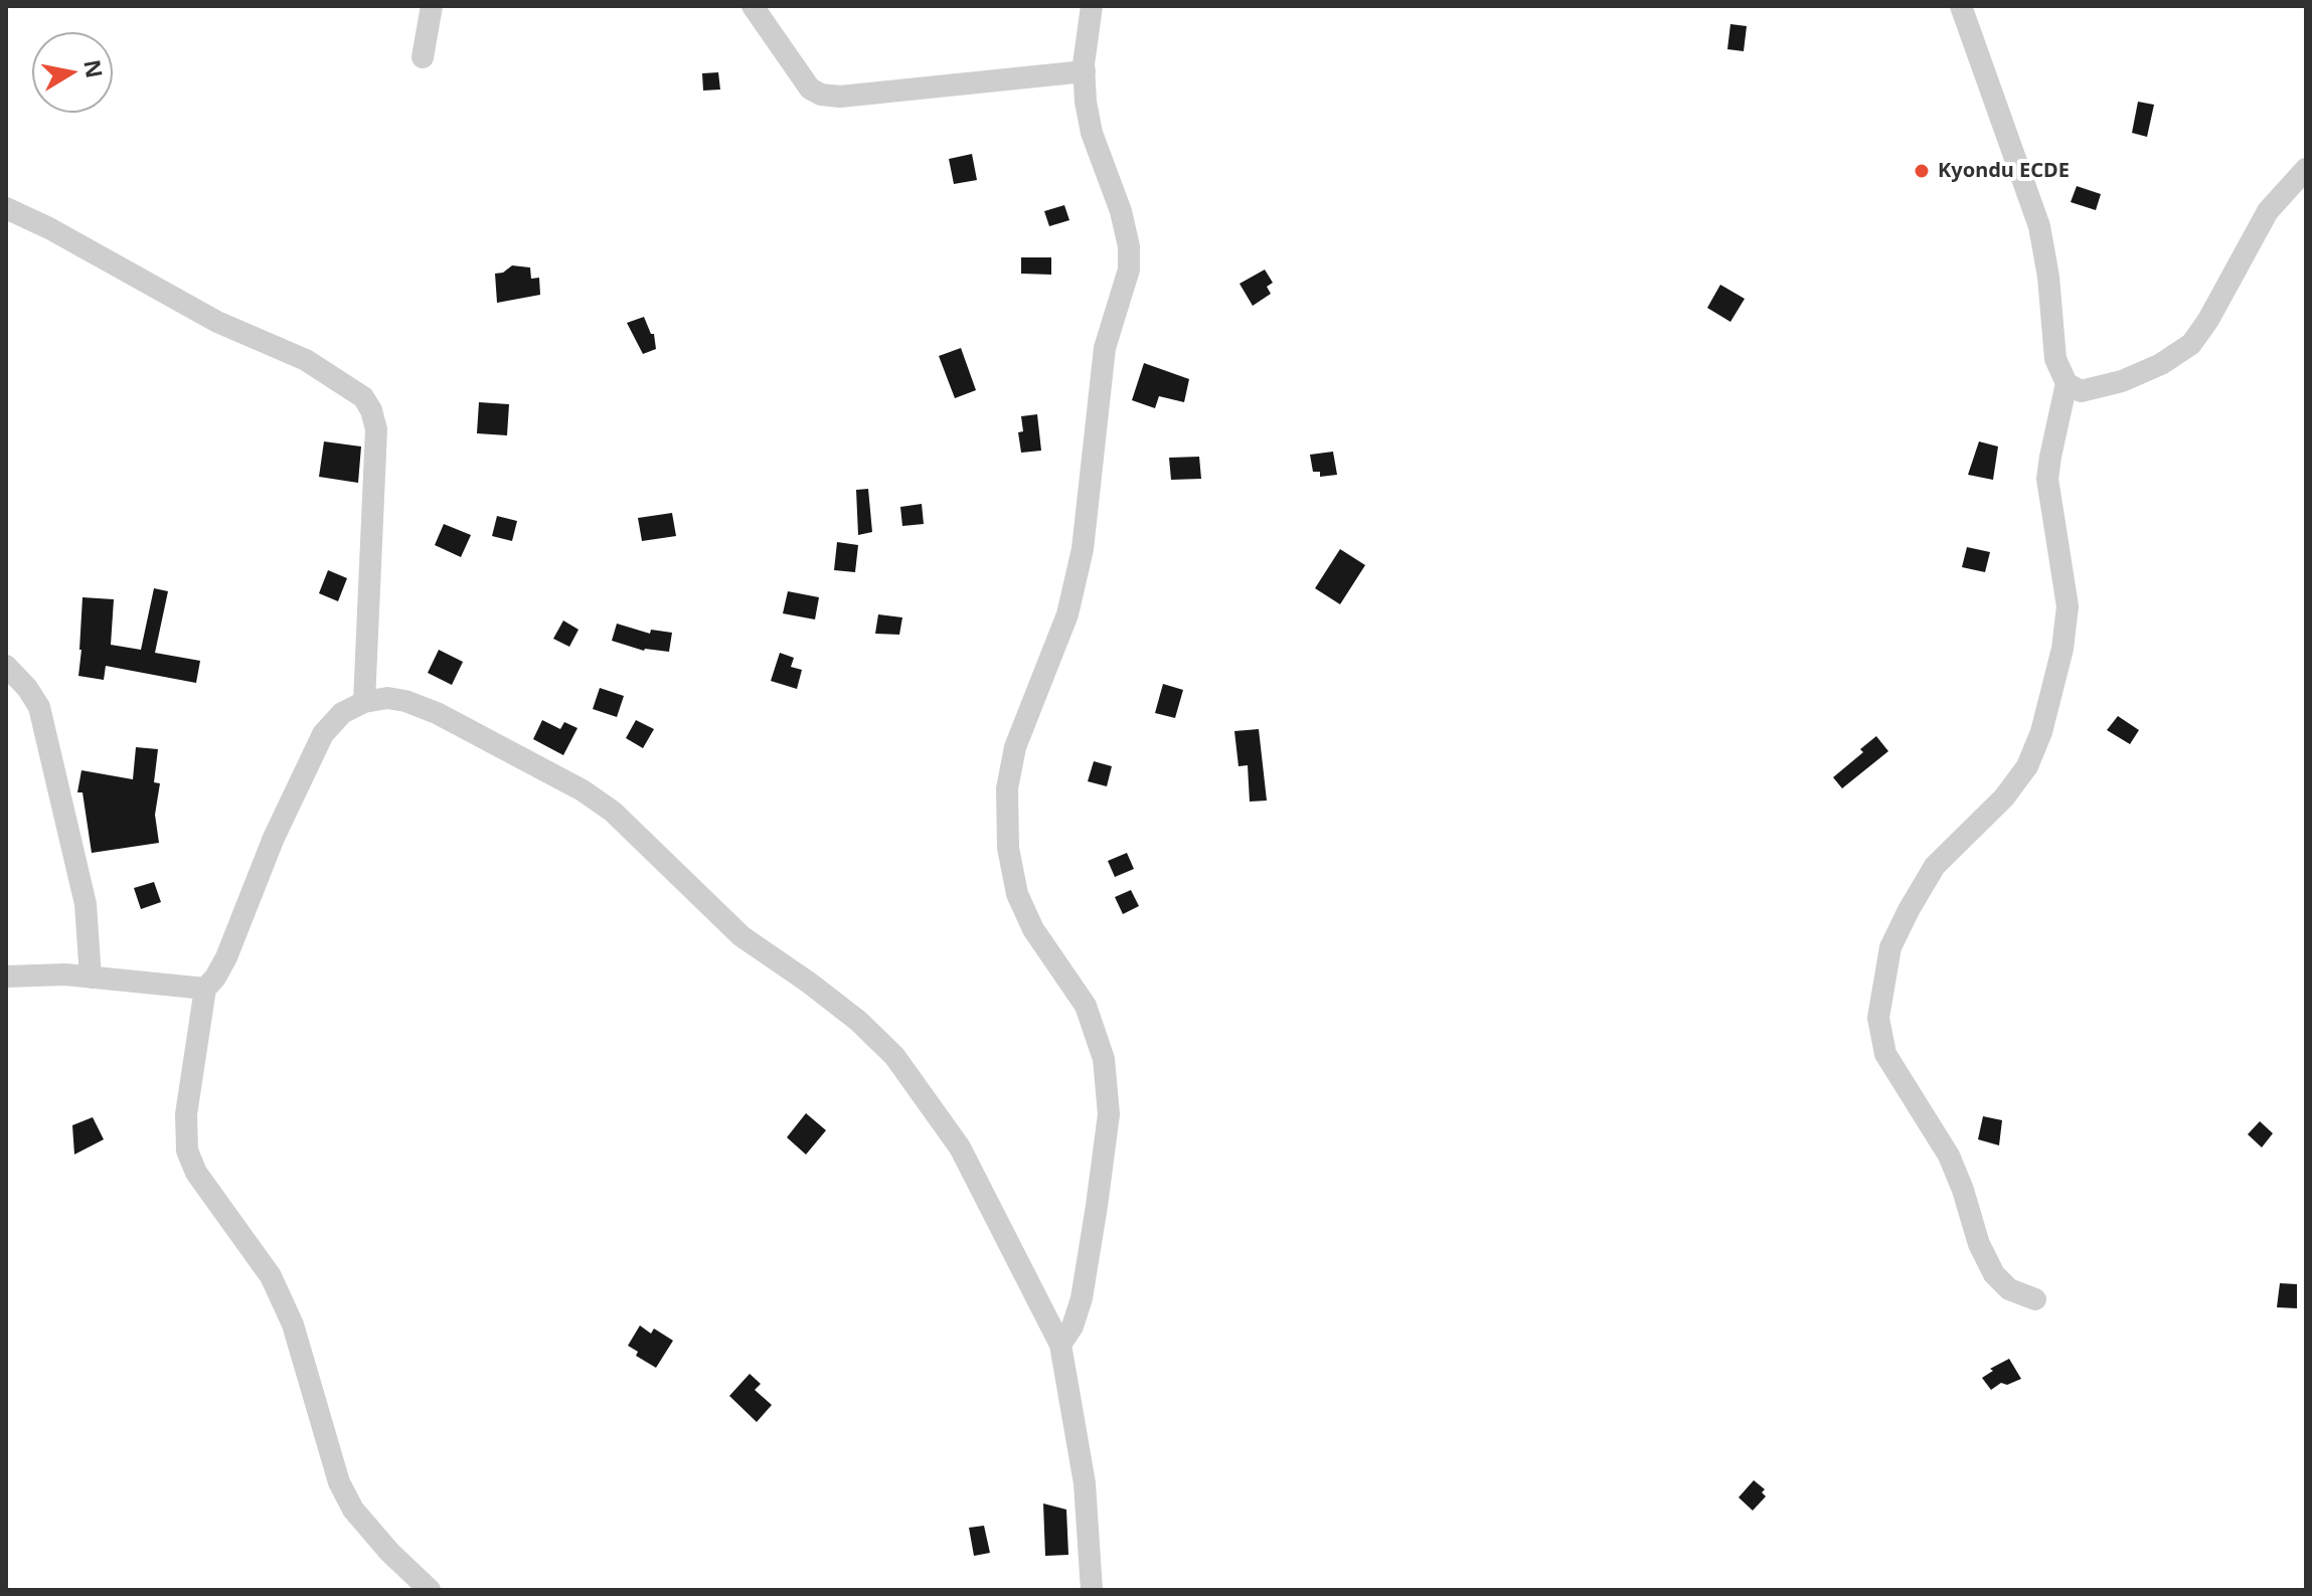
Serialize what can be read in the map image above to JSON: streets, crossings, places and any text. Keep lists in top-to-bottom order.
{
  "places": ["Kyondu ECDE"],
  "north": "right"
}
